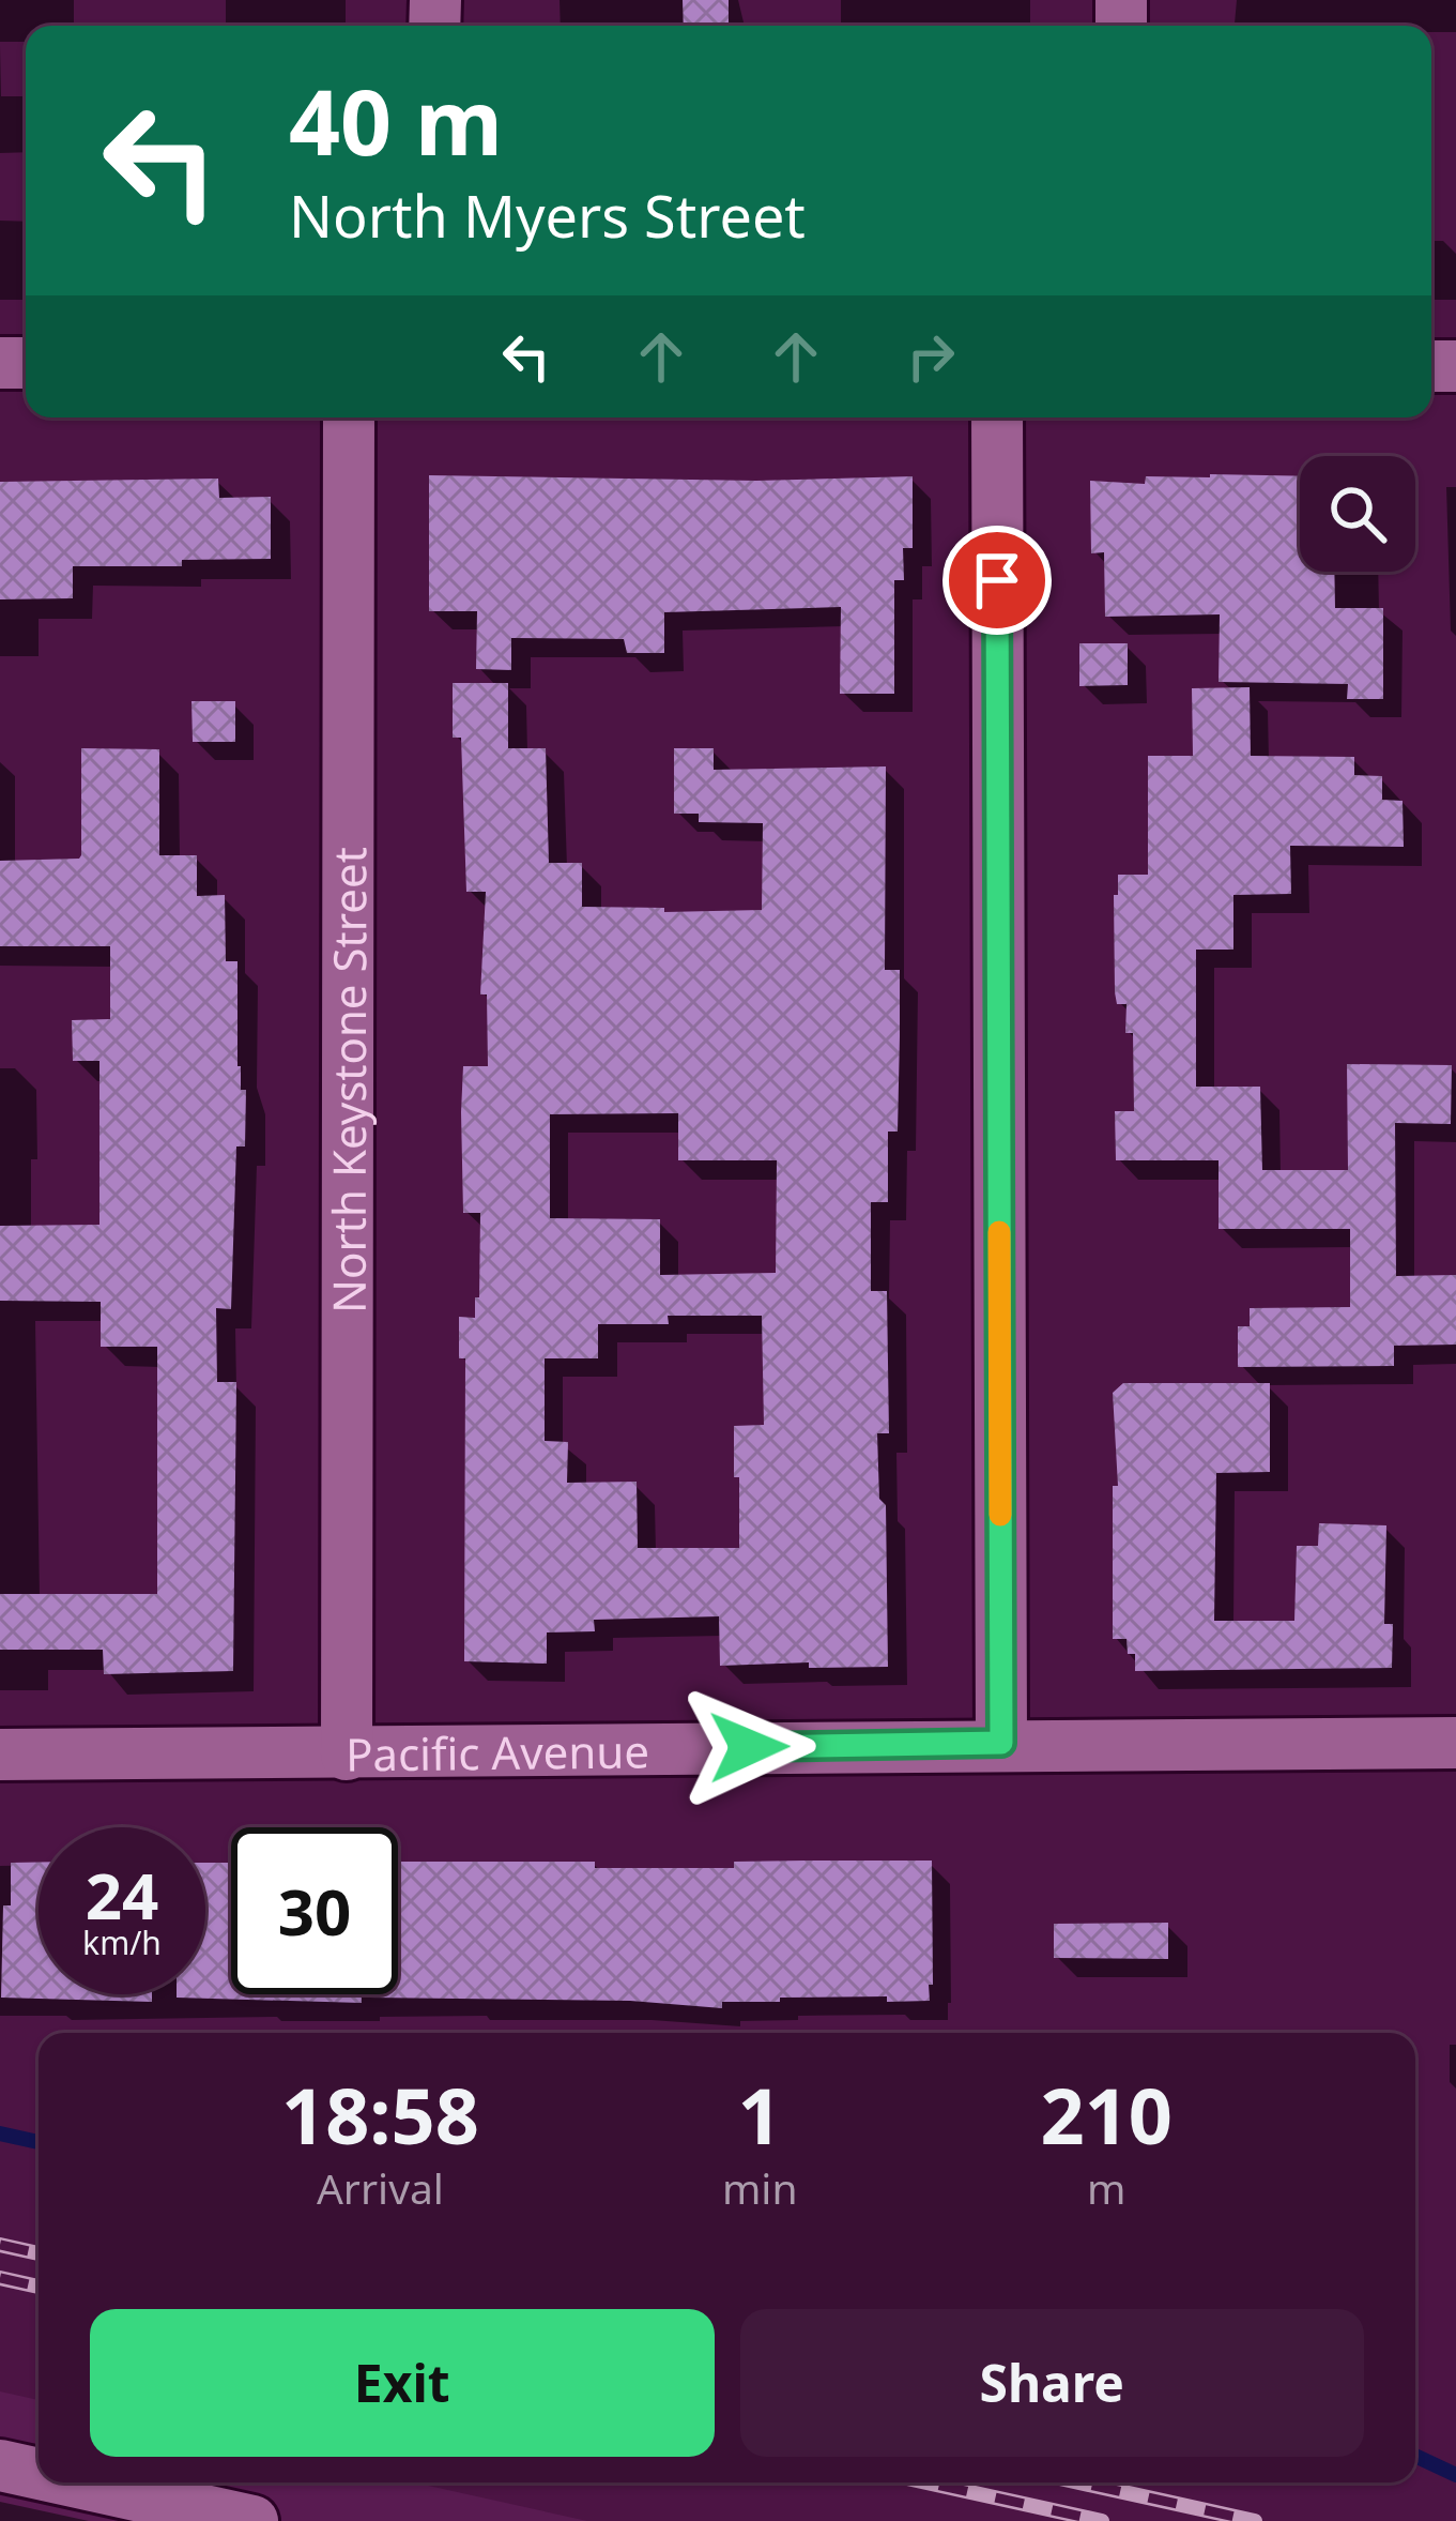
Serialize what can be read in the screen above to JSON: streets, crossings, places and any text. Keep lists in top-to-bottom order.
{
  "streets": {
    "street": ["North Keystone Street", "Pacific Avenue"]
  },
  "crossings": [
    ["North Keystone Street", "Pacific Avenue"]
  ],
  "page": {
    "turn": ["40 m", "North Myers Street"],
    "speed": "24 km/h",
    "limit": "30",
    "eta": [
      "18:58",
      "Arrival",
      "1",
      "min",
      "210",
      "m"
    ],
    "buttons": ["Exit", "Share"]
  }
}
